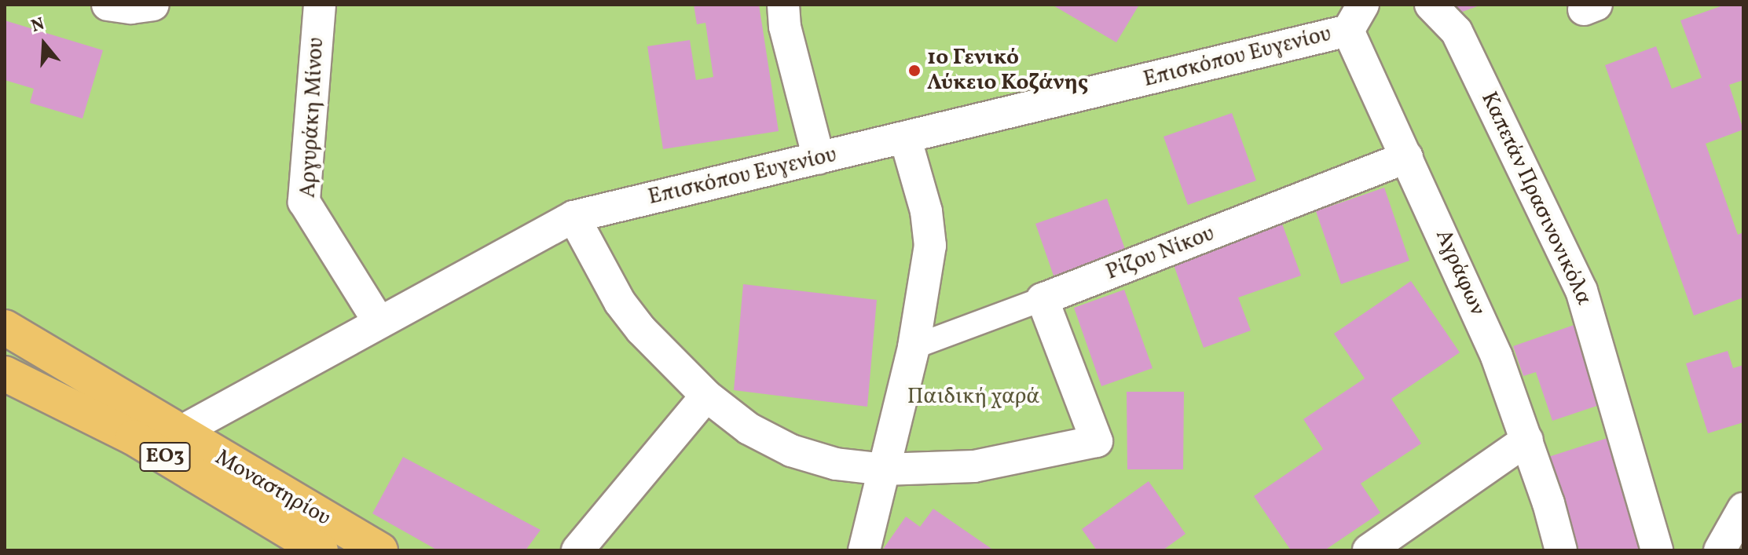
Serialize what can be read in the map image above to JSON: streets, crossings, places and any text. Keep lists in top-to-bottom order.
{
  "streets": {
    "main road": ["ΕΟ3", "Μοναστηρίου"],
    "street": [
      "Επισκόπου Ευγενίου",
      "Αργυράκη Μίνου",
      "Καπετάν Πρασινονικόλα",
      "Ρίζου Νίκου",
      "Αγράφων"
    ]
  },
  "crossings": [
    ["Επισκόπου Ευγενίου", "Αργυράκη Μίνου"],
    ["Επισκόπου Ευγενίου", "Αγράφων"],
    ["Επισκόπου Ευγενίου", "Μοναστηρίου"],
    ["Ρίζου Νίκου", "Αγράφων"]
  ],
  "parks": ["Παιδική χαρά"],
  "places": ["1ο Γενικό Λύκειο Κοζάνης"],
  "north": "top"
}
